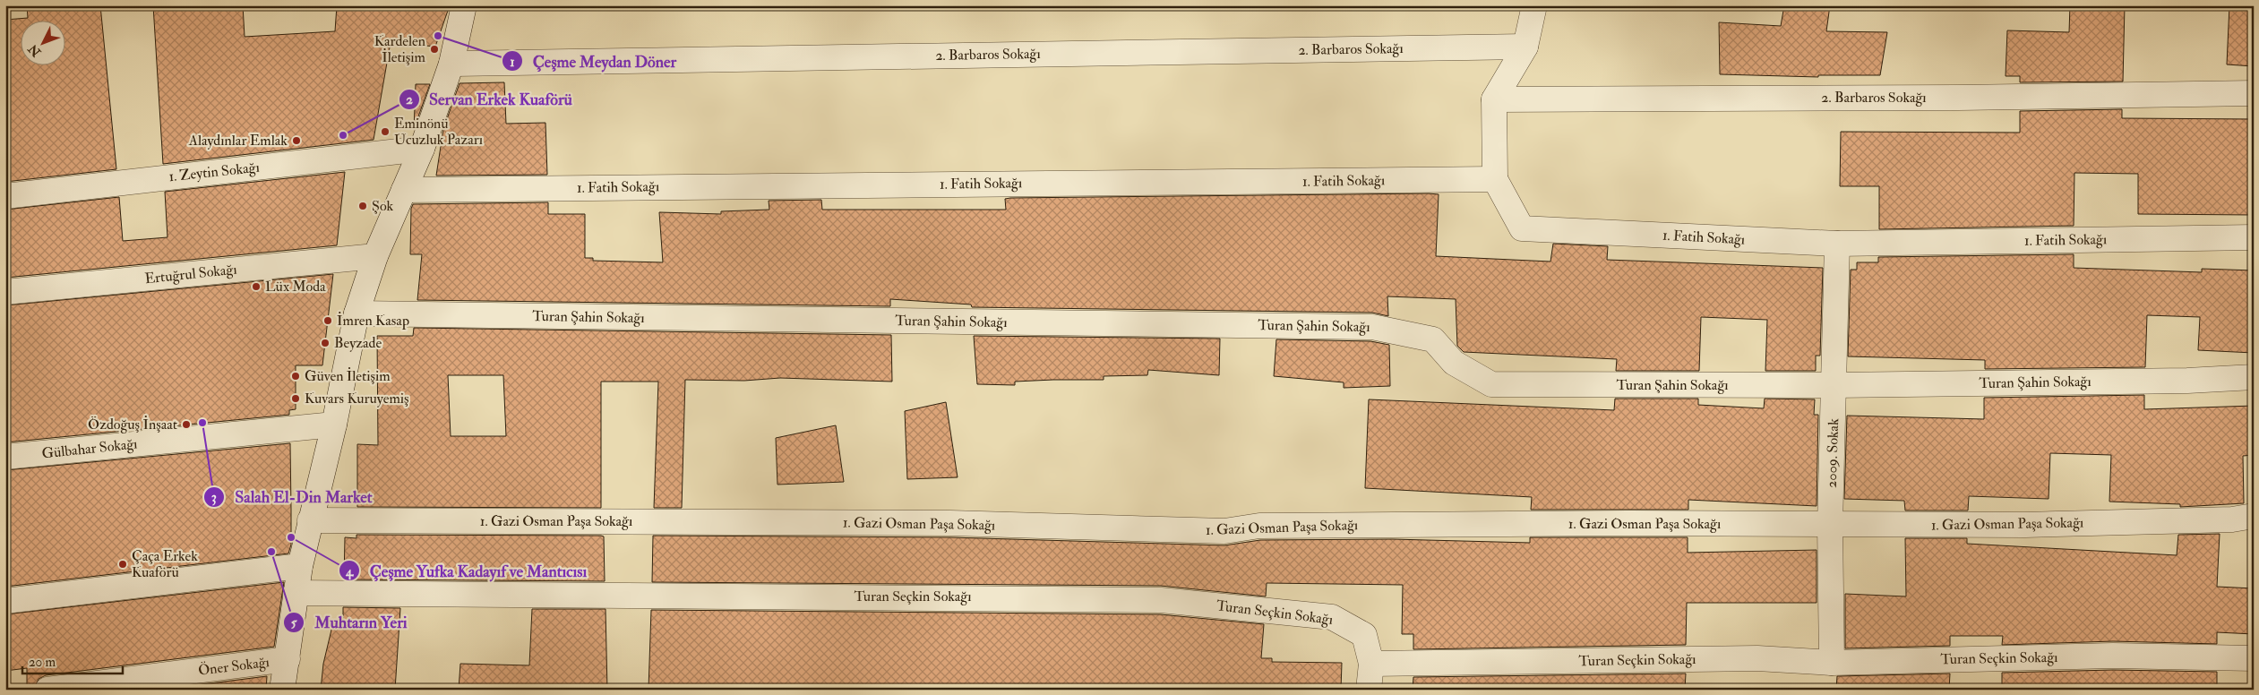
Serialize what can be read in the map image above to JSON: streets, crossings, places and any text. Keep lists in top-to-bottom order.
{
  "streets": {
    "street": [
      "2. Barbaros Sokağı",
      "1. Zeytin Sokağı",
      "1. Fatih Sokağı",
      "Ertuğrul Sokağı",
      "Turan Şahin Sokağı",
      "Gülbahar Sokağı",
      "2009. Sokak",
      "1. Gazi Osman Paşa Sokağı",
      "Turan Seçkin Sokağı",
      "Öner Sokağı"
    ]
  },
  "crossings": [
    ["1. Fatih Sokağı", "2009. Sokak"],
    ["Turan Şahin Sokağı", "2009. Sokak"],
    ["2009. Sokak", "1. Gazi Osman Paşa Sokağı"],
    ["2009. Sokak", "Turan Seçkin Sokağı"]
  ],
  "places": [
    "Çeşme Meydan Döner",
    "Kardelen İletişim",
    "Eminönü Ucuzluk Pazarı",
    "Servan Erkek Kuaförü",
    "Alaydınlar Emlak",
    "Şok",
    "Lüx Moda",
    "İmren Kasap",
    "Beyzade",
    "Güven İletişim",
    "Kuvars Kuruyemiş",
    "Salah El-Din Market",
    "Özdoğuş İnşaat",
    "Çeşme Yufka Kadayıf ve Mantıcısı",
    "Muhtarın Yeri",
    "Çaça Erkek Kuaförü"
  ],
  "scale_bar": "20 m",
  "north": "bottom left"
}
